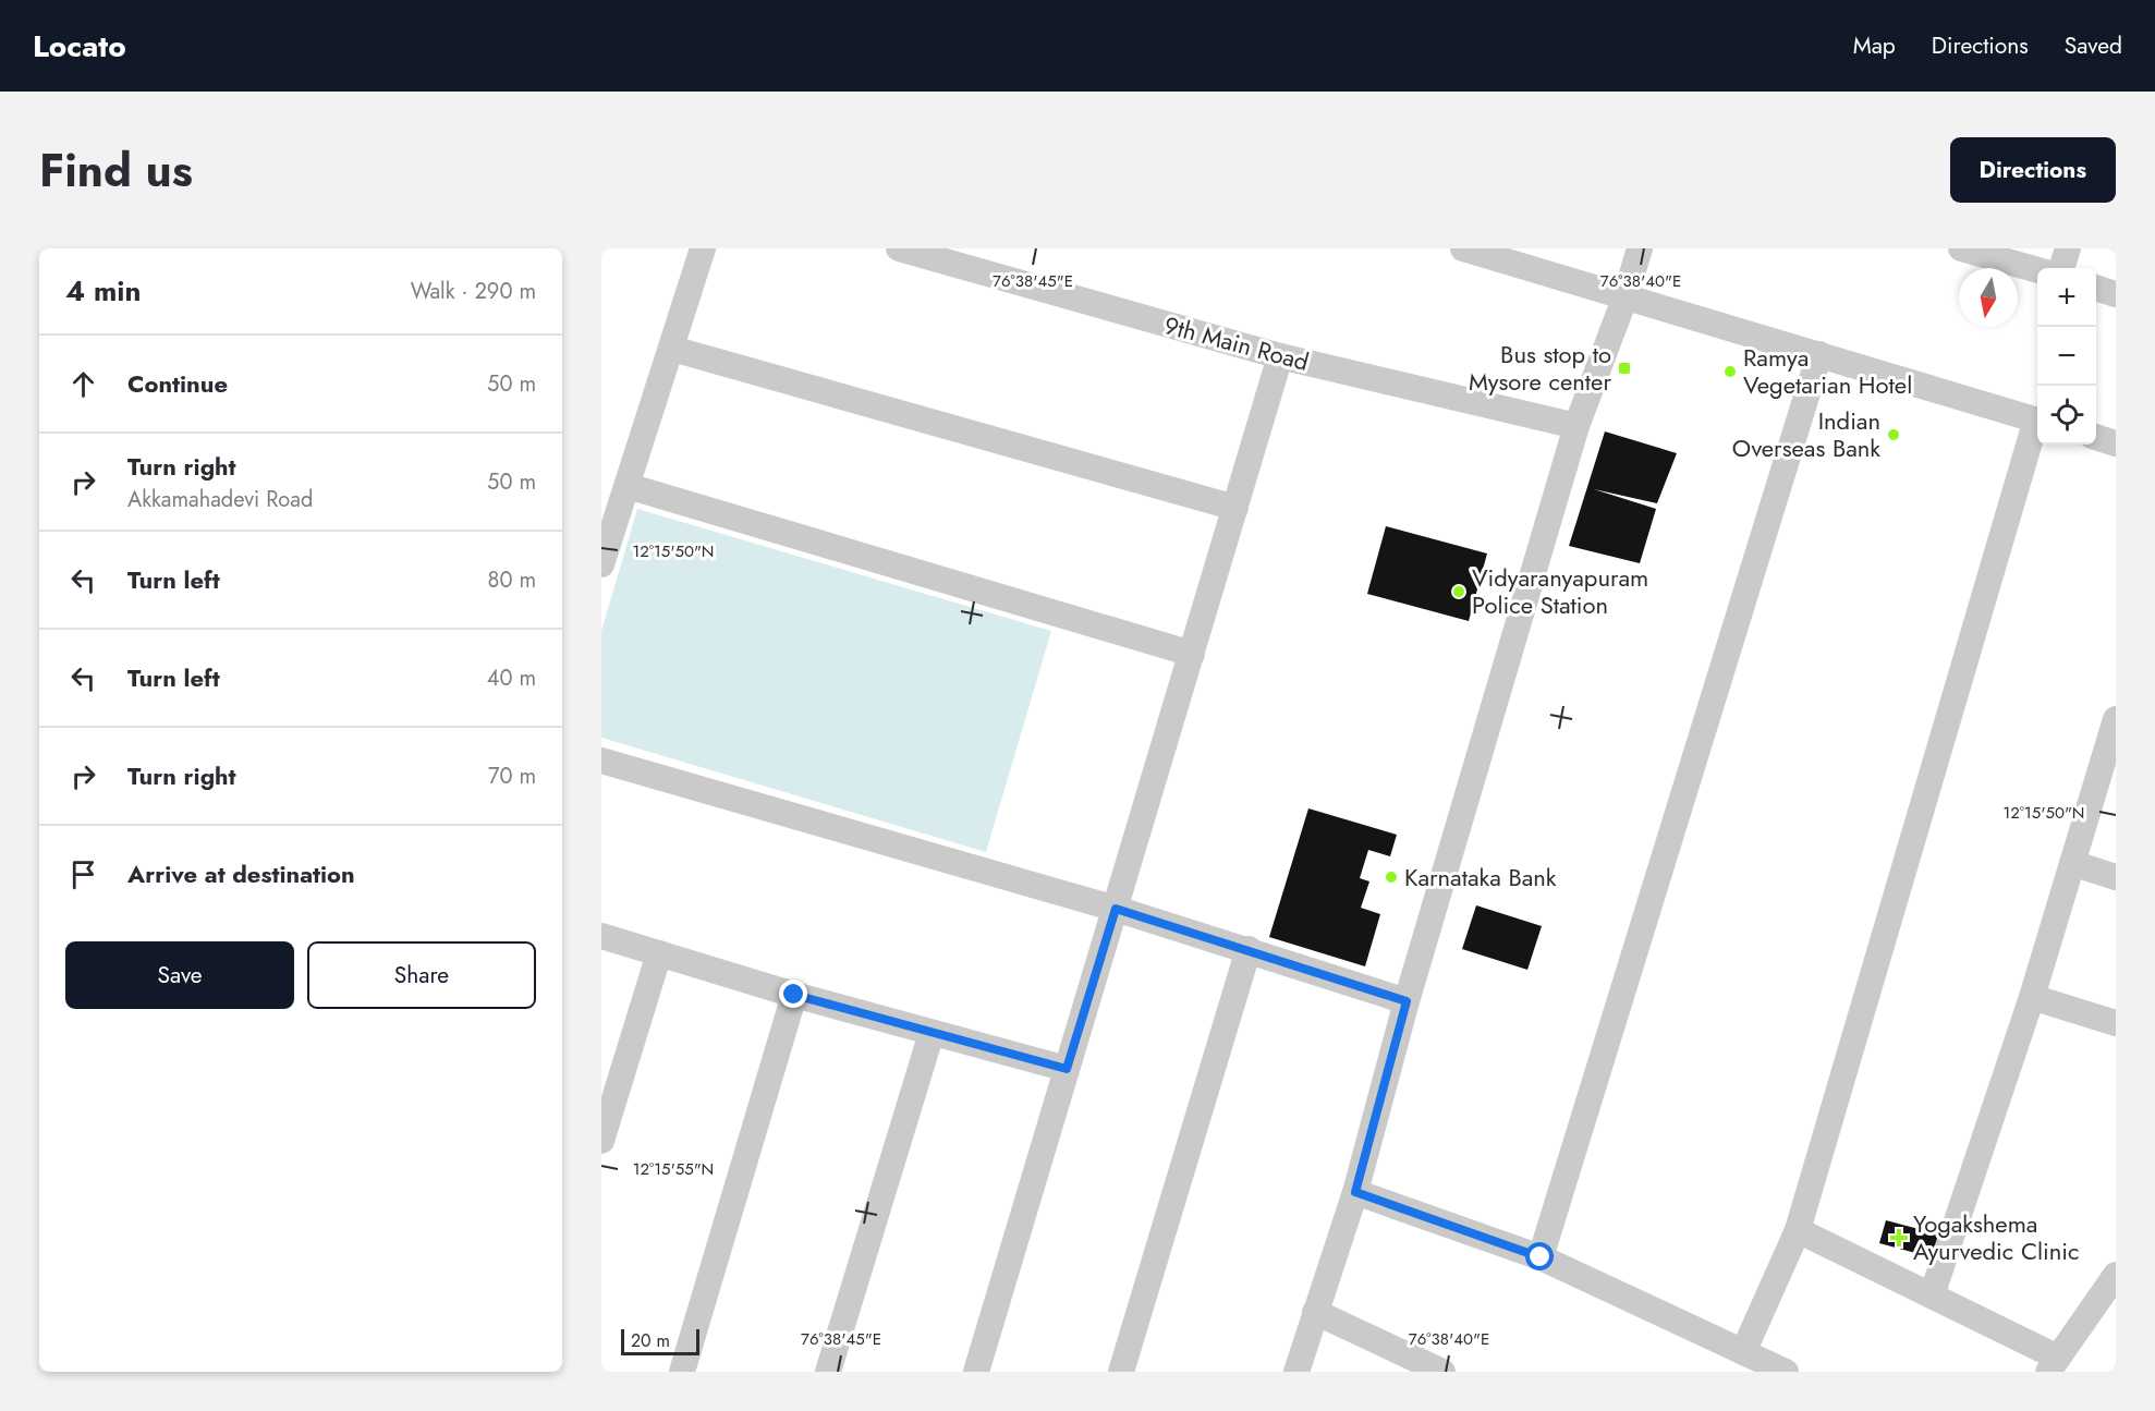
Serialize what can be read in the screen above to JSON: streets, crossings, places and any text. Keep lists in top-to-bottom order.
{
  "streets": {
    "street": ["9th Main Road"]
  },
  "places": {
    "transit": ["Bus stop to Mysore center"],
    "other": [
      "Ramya Vegetarian Hotel",
      "Indian Overseas Bank",
      "Vidyaranyapuram Police Station",
      "Karnataka Bank"
    ],
    "health": ["Yogakshema Ayurvedic Clinic"]
  },
  "scale_bar": "20 m",
  "north": "bottom",
  "page": {
    "header": "Locato",
    "nav": ["Map", "Directions", "Saved"],
    "title": "Find us",
    "buttons": [
      "Directions",
      ["Save", "Share"]
    ],
    "heading": ["4 min", "Walk · 290 m"],
    "map_buttons": ["+", "−"],
    "list": [
      ["Continue", "50 m"],
      ["Turn right", "Akkamahadevi Road", "50 m"],
      ["Turn left", "80 m"],
      ["Turn left", "40 m"],
      ["Turn right", "70 m"],
      "Arrive at destination"
    ],
    "scale": "20 m"
  },
  "coordinates": [
    "76°38'45\"E",
    "76°38'40\"E",
    "12°15'50\"N",
    "12°15'55\"N"
  ]
}
